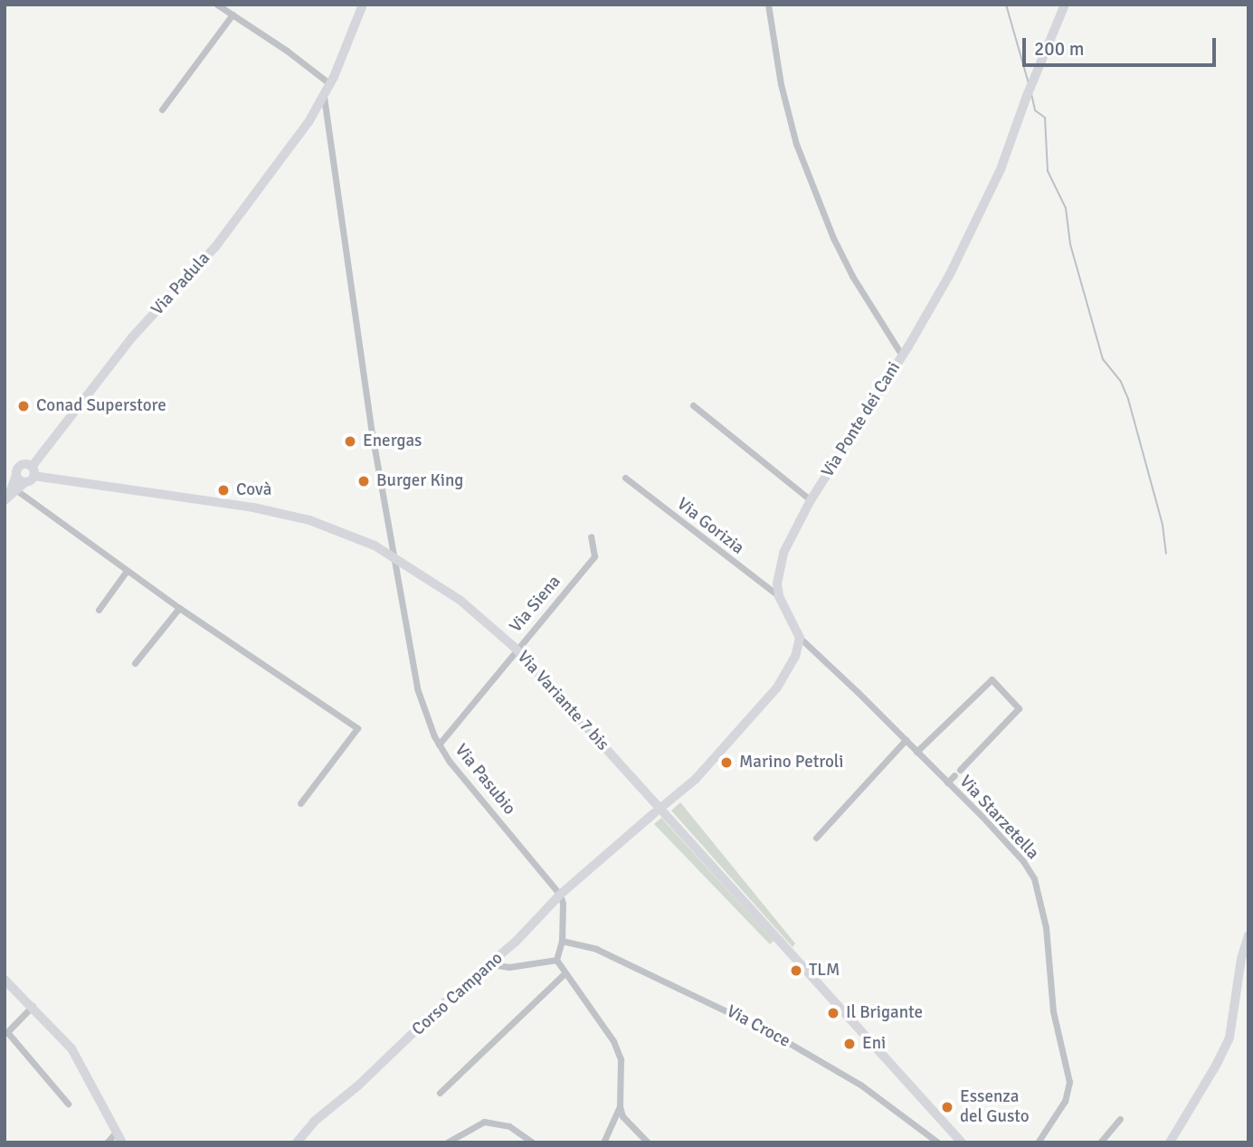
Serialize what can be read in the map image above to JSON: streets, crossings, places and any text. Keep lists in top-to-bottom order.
{
  "streets": {
    "main road": ["Via Variante 7 bis"],
    "street": [
      "Via Padula",
      "Via Ponte dei Cani",
      "Via Gorizia",
      "Via Siena",
      "Via Pasubio",
      "Via Starzetella",
      "Corso Campano",
      "Via Croce"
    ]
  },
  "crossings": [
    ["Via Padula", "Via Variante 7 bis"],
    ["Via Ponte dei Cani", "Via Gorizia"],
    ["Via Ponte dei Cani", "Via Starzetella"],
    ["Via Siena", "Via Variante 7 bis"],
    ["Via Siena", "Via Pasubio"],
    ["Via Variante 7 bis", "Via Pasubio"],
    ["Via Pasubio", "Corso Campano"]
  ],
  "places": [
    "Conad Superstore",
    "Energas",
    "Burger King",
    "Covà",
    "Marino Petroli",
    "TLM",
    "Il Brigante",
    "Eni",
    "Essenza del Gusto"
  ],
  "scale_bar": "200 m"
}
